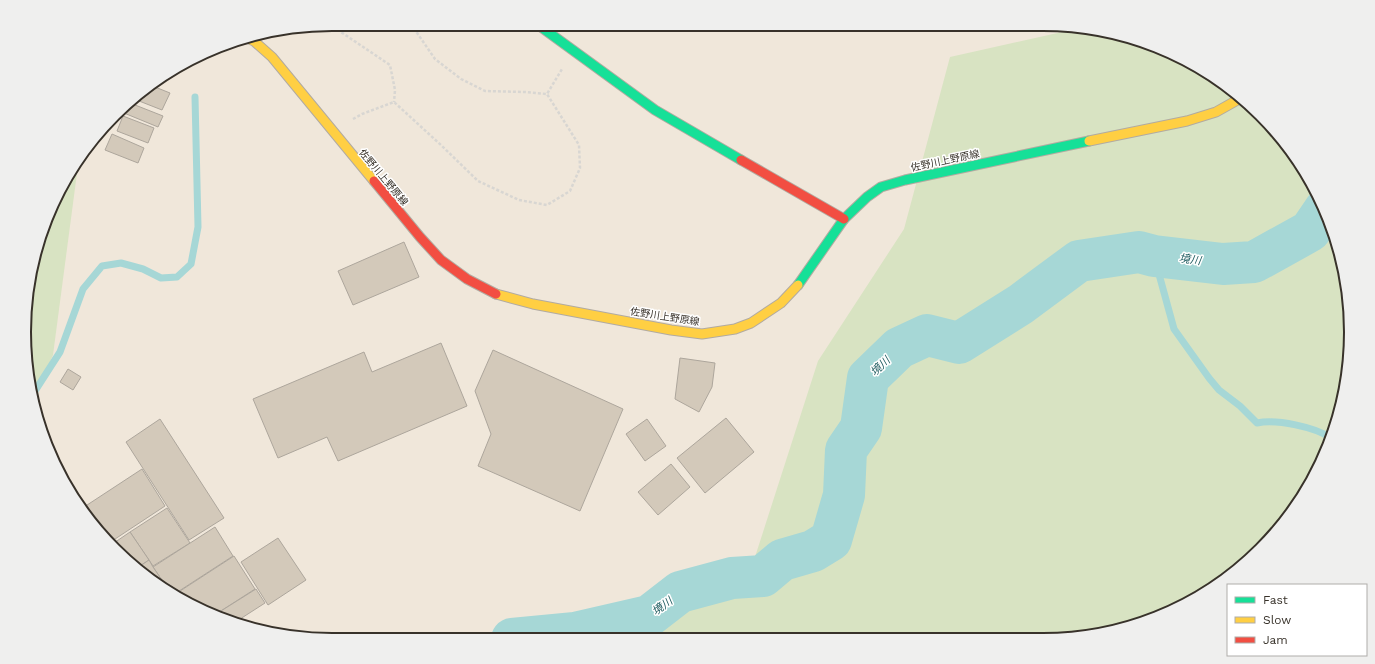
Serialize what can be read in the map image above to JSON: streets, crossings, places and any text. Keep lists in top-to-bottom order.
{
  "streets": {
    "main road": ["佐野川上野原線"]
  },
  "water": ["境川"],
  "legend": ["Fast", "Slow", "Jam"]
}
